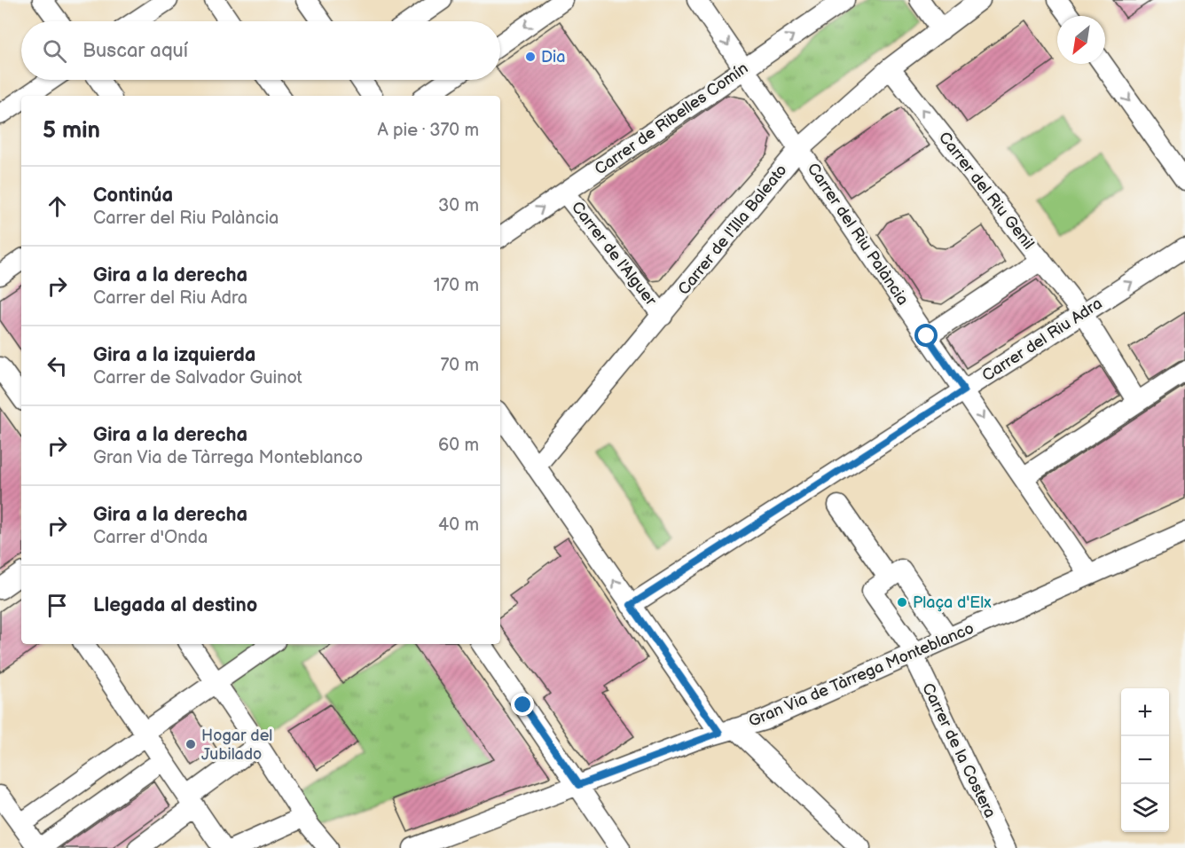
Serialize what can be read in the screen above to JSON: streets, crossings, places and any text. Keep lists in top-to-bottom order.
{
  "streets": {
    "street": [
      "Carrer de Ribelles Comín",
      "Carrer del Riu Genil",
      "Carrer de l'Illa Baleato",
      "Carrer del Riu Palància",
      "Carrer de l'Alguer",
      "Carrer del Riu Adra",
      "Gran Via de Tàrrega Monteblanco",
      "Carrer de la Costera"
    ]
  },
  "crossings": [
    ["Carrer de Ribelles Comín", "Carrer del Riu Palància"],
    ["Carrer de Ribelles Comín", "Carrer de l'Alguer"],
    ["Carrer del Riu Genil", "Carrer de l'Illa Baleato"],
    ["Carrer del Riu Genil", "Carrer del Riu Adra"],
    ["Carrer de l'Illa Baleato", "Carrer del Riu Palància"],
    ["Carrer de l'Illa Baleato", "Carrer de l'Alguer"],
    ["Carrer del Riu Palància", "Carrer del Riu Adra"],
    ["Carrer del Riu Palància", "Gran Via de Tàrrega Monteblanco"],
    ["Gran Via de Tàrrega Monteblanco", "Carrer de la Costera"]
  ],
  "one_way": ["Carrer de Ribelles Comín"],
  "places": ["Dia", "Plaça d'Elx", "Hogar del Jubilado"],
  "north": "bottom left",
  "page": {
    "search": "Buscar aquí",
    "heading": ["5 min", "A pie · 370 m"],
    "list": [
      ["Continúa", "Carrer del Riu Palància", "30 m"],
      ["Gira a la derecha", "Carrer del Riu Adra", "170 m"],
      ["Gira a la izquierda", "Carrer de Salvador Guinot", "70 m"],
      ["Gira a la derecha", "Gran Via de Tàrrega Monteblanco", "60 m"],
      ["Gira a la derecha", "Carrer d'Onda", "40 m"],
      "Llegada al destino"
    ],
    "map_buttons": ["+", "−"]
  }
}
